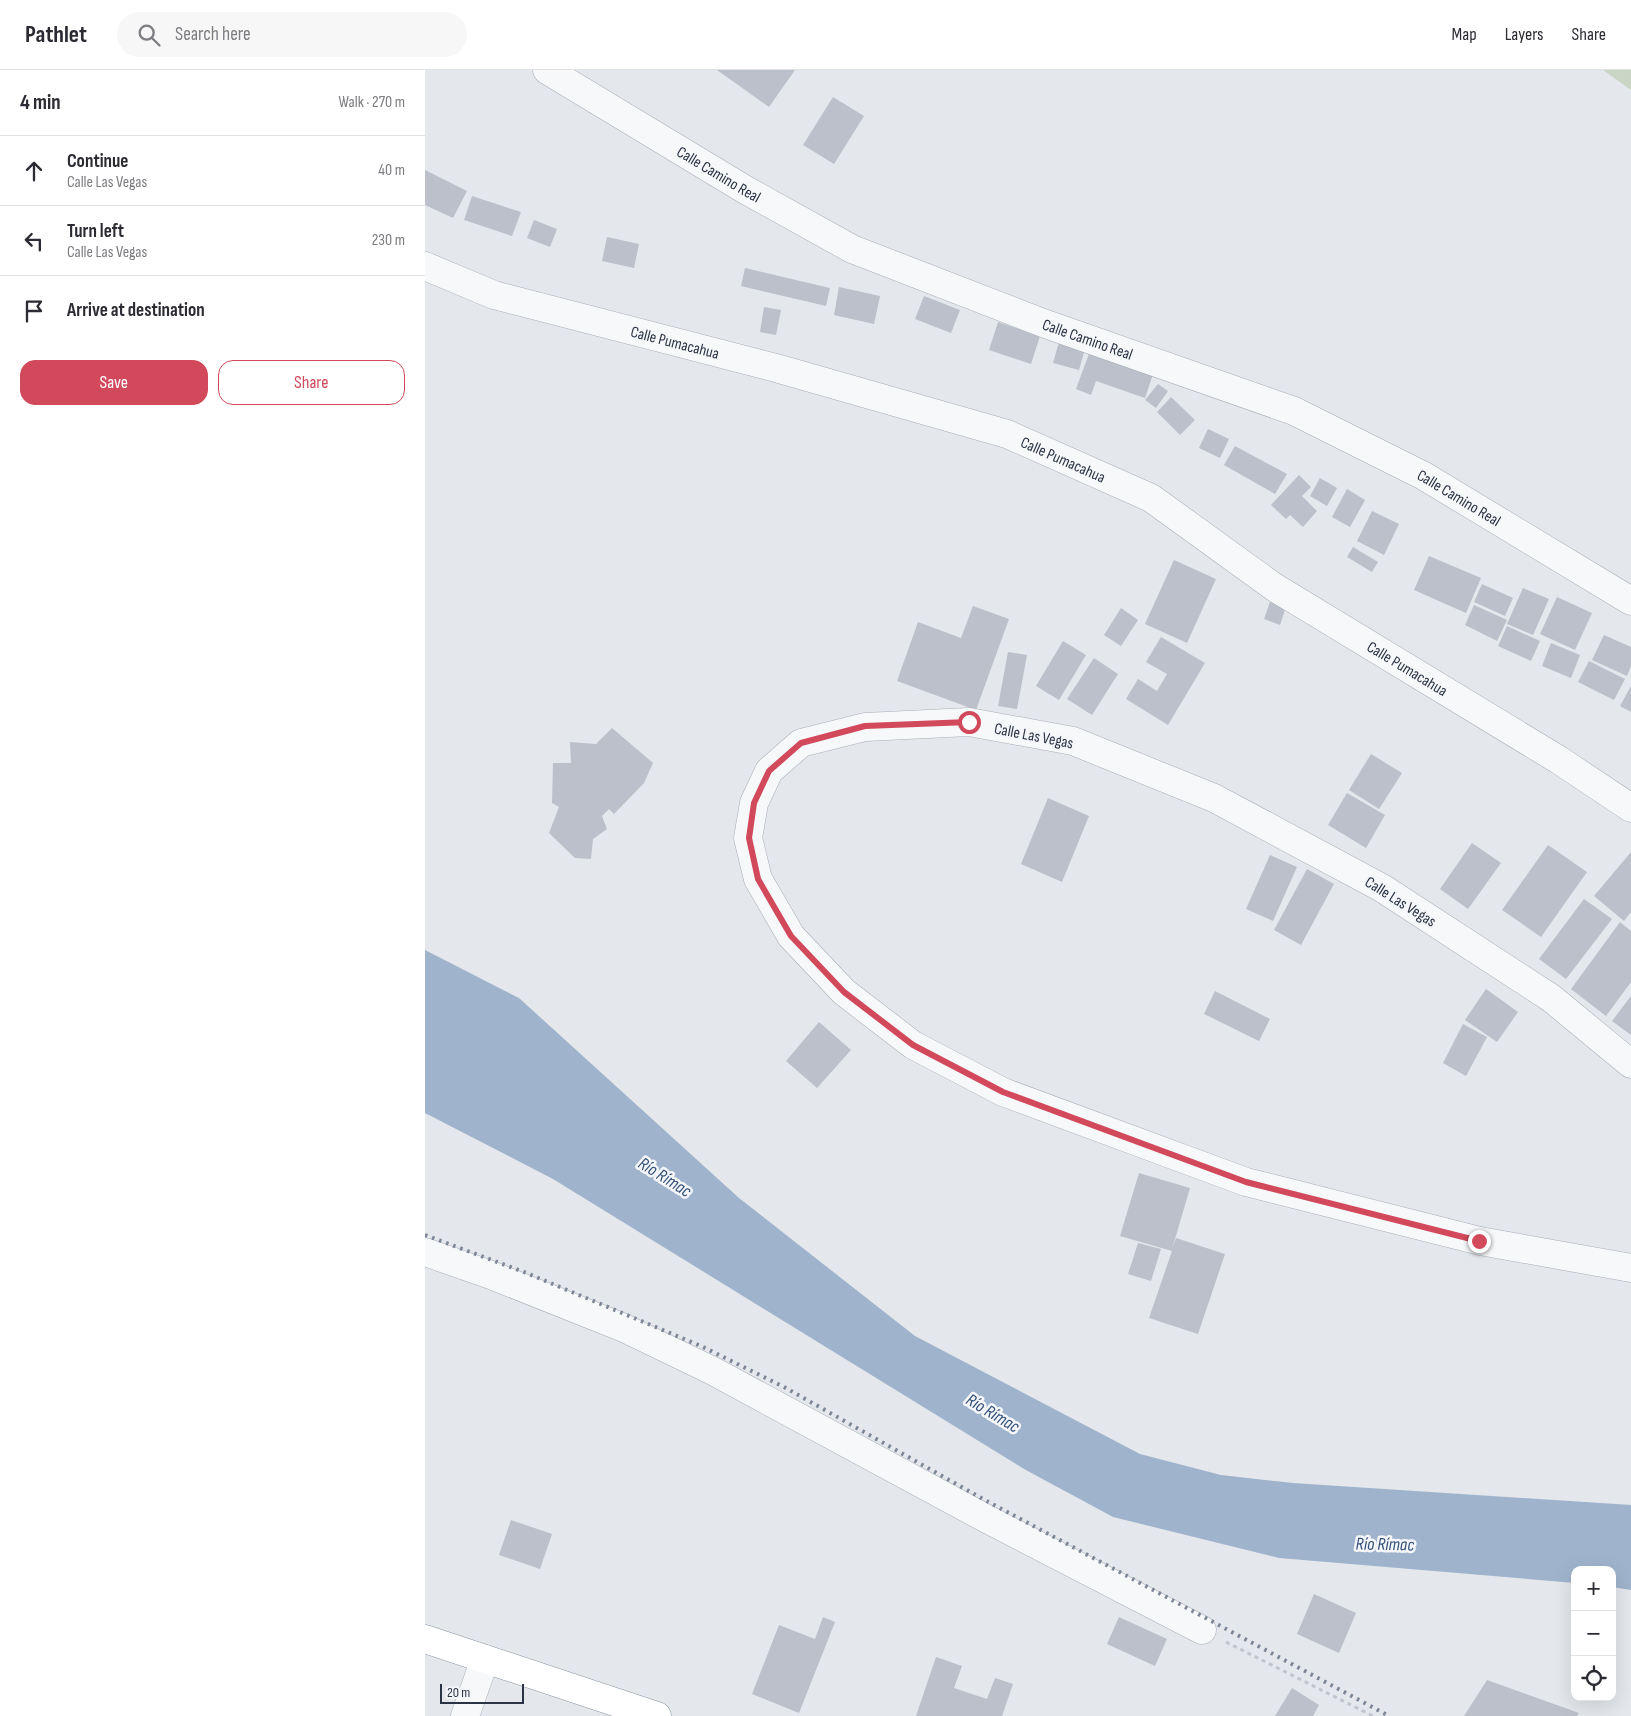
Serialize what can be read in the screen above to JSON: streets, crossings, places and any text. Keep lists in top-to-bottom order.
{
  "streets": {
    "street": ["Calle Camino Real", "Calle Pumacahua", "Calle Las Vegas"]
  },
  "water": ["Río Rímac"],
  "scale_bar": "20 m",
  "page": {
    "header": "Pathlet",
    "search": "Search here",
    "nav": ["Map", "Layers", "Share"],
    "heading": ["4 min", "Walk · 270 m"],
    "list": [
      ["Continue", "Calle Las Vegas", "40 m"],
      ["Turn left", "Calle Las Vegas", "230 m"],
      "Arrive at destination"
    ],
    "buttons": ["Save", "Share"],
    "map_buttons": ["+", "−"],
    "scale": "20 m"
  }
}
